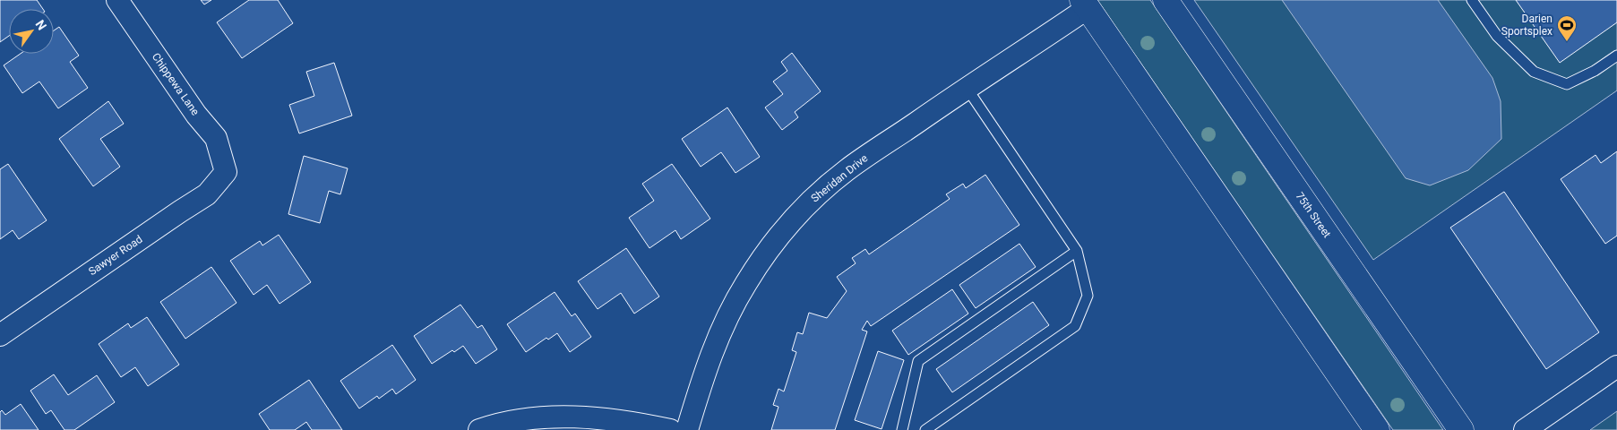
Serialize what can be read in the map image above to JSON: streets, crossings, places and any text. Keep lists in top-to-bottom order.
{
  "streets": {
    "main road": ["75th Street"],
    "street": ["Chippewa Lane", "Sheridan Drive", "Sawyer Road"]
  },
  "crossings": [
    ["Chippewa Lane", "Sawyer Road"]
  ],
  "places": {
    "sports": ["Darien Sportsplex"]
  },
  "north": "top right"
}
